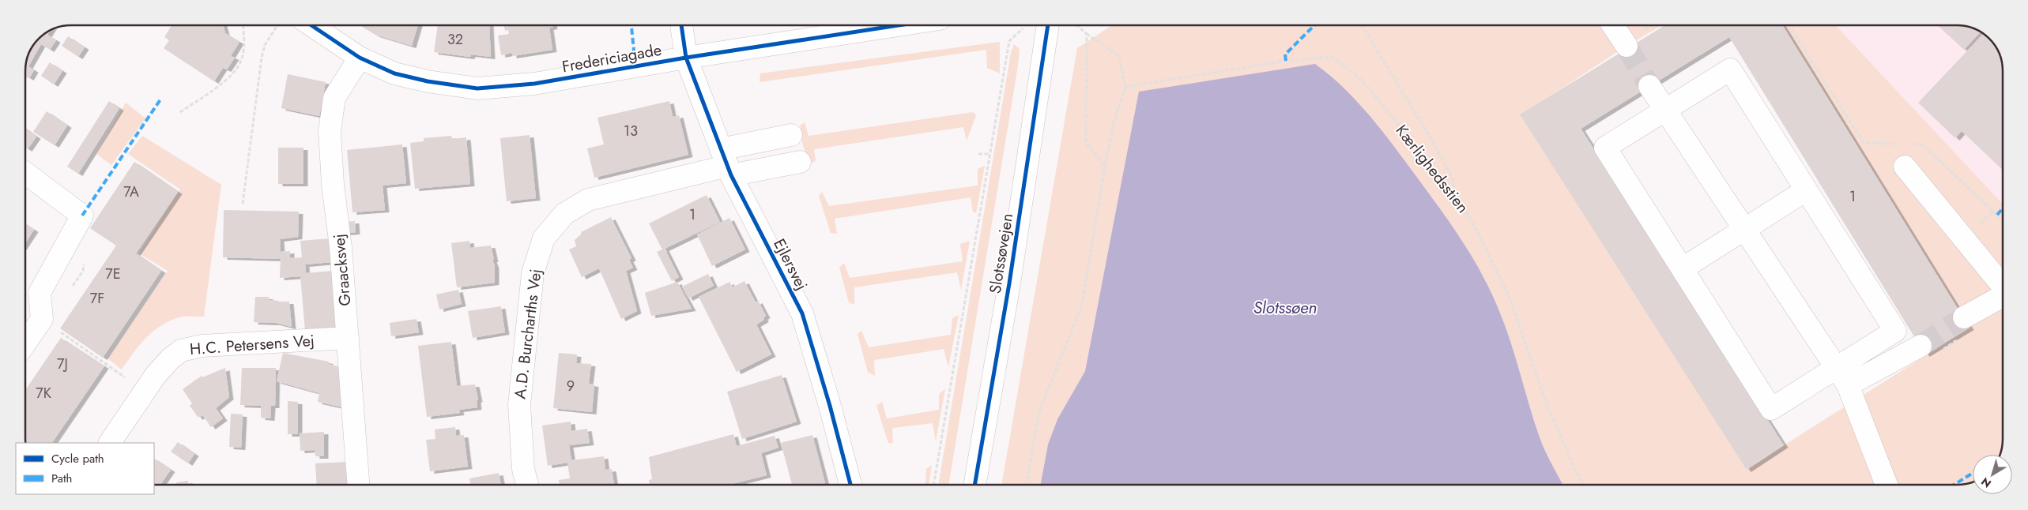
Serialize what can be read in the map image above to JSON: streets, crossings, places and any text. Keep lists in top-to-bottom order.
{
  "streets": {
    "street": [
      "Fredericiagade",
      "Slotssøvejen",
      "Ejlersvej",
      "Graacksvej",
      "A.D. Burcharths Vej",
      "H.C. Petersens Vej"
    ],
    "path": ["Kærlighedsstien"]
  },
  "crossings": [
    ["Fredericiagade", "Ejlersvej"],
    ["Fredericiagade", "Graacksvej"],
    ["Ejlersvej", "A.D. Burcharths Vej"],
    ["Graacksvej", "H.C. Petersens Vej"]
  ],
  "water": ["Slotssøen"],
  "house_numbers": [
    "32",
    "13",
    "7A",
    "1",
    "1",
    "7E",
    "7F",
    "7J",
    "9",
    "7K"
  ],
  "legend": ["Cycle path", "Path"],
  "north": "bottom left"
}
